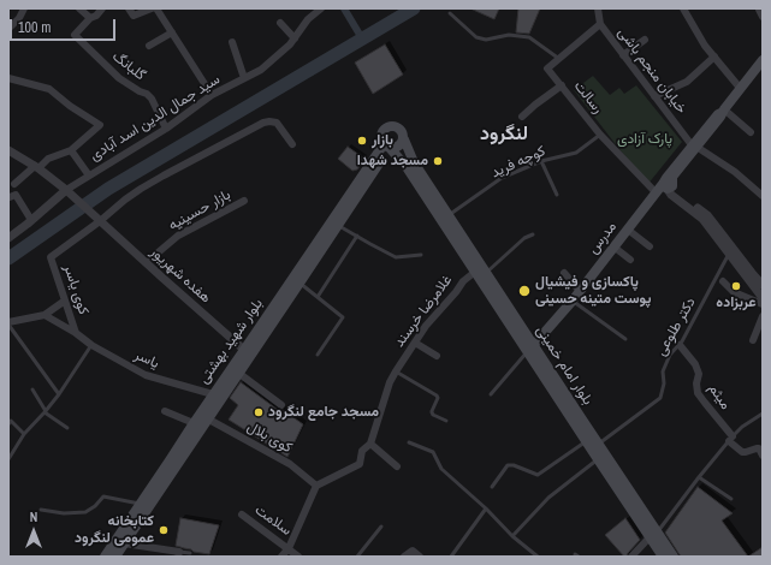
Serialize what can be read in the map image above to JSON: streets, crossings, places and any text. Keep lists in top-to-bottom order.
{
  "streets": {
    "main road": ["مدرس", "بلوار شهید بهشتی", "بلوار امام خمینی"],
    "street": [
      "گلبانگ",
      "خیابان منجم باشی",
      "رسالت",
      "سید جمال الدین اسد آبادی",
      "بازار حسینیه",
      "هفده شهریور",
      "کوی یاسر",
      "غلامرضا خرسند",
      "یاسر",
      "میثم",
      "کوی بلال",
      "سلامت"
    ],
    "lane": ["کوچه فرید", "دکتر طلوعی"]
  },
  "crossings": [
    ["گلبانگ", "سید جمال الدین اسد آبادی"],
    ["خیابان منجم باشی", "رسالت"],
    ["خیابان منجم باشی", "مدرس"],
    ["رسالت", "کوچه فرید"],
    ["رسالت", "مدرس"],
    ["سید جمال الدین اسد آبادی", "هفده شهریور"],
    ["کوچه فرید", "بلوار امام خمینی"],
    ["بازار حسینیه", "هفده شهریور"],
    ["مدرس", "بلوار امام خمینی"],
    ["هفده شهریور", "کوی یاسر"],
    ["هفده شهریور", "بلوار شهید بهشتی"],
    ["کوی یاسر", "یاسر"],
    ["غلامرضا خرسند", "بلوار امام خمینی"],
    ["غلامرضا خرسند", "کوی بلال"],
    ["دکتر طلوعی", "بلوار امام خمینی"],
    ["دکتر طلوعی", "میثم"],
    ["بلوار شهید بهشتی", "یاسر"],
    ["بلوار شهید بهشتی", "بلوار امام خمینی"],
    ["بلوار شهید بهشتی", "کوی بلال"]
  ],
  "districts": ["لنگرود"],
  "parks": ["پارک آزادی"],
  "places": [
    "بازار",
    "مسجد شهدا",
    "عربزاده",
    "پاکسازی و فیشیال پوست متینه حسینی",
    "مسجد جامع لنگرود",
    "کتابخانه عمومی لنگرود"
  ],
  "scale_bar": "100 m",
  "north": "top"
}
